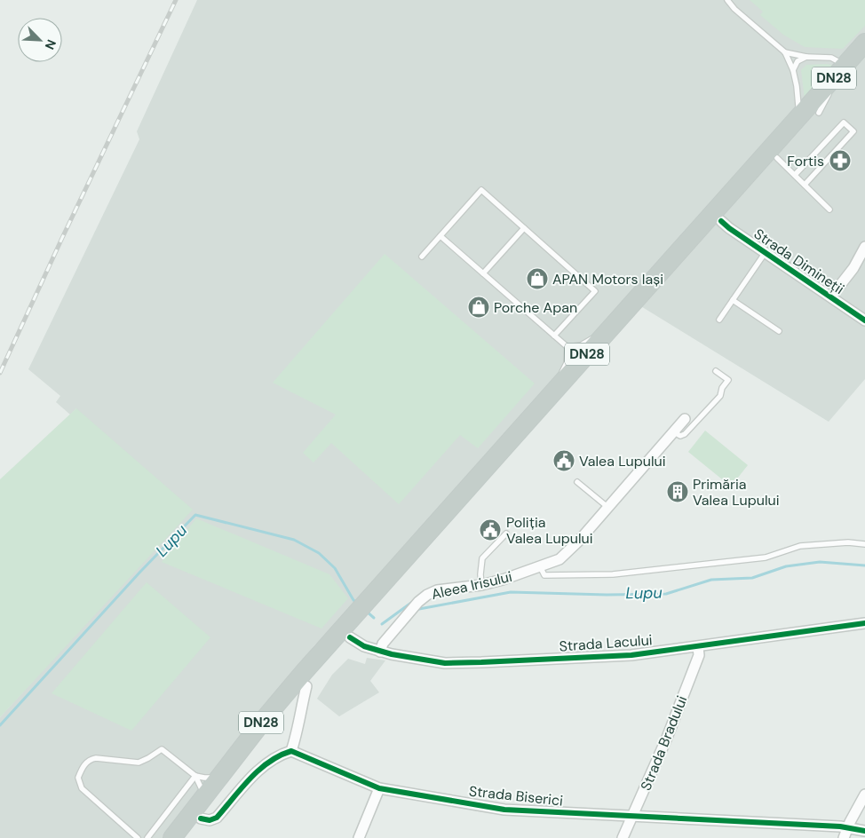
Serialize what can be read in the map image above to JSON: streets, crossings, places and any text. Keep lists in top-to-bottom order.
{
  "streets": {
    "highway": ["DN28"],
    "street": [
      "Strada Dimineții",
      "Aleea Irisului",
      "Strada Lacului",
      "Strada Bradului",
      "Strada Biserici"
    ]
  },
  "crossings": [
    ["DN28", "Strada Dimineții"],
    ["DN28", "Strada Lacului"],
    ["Aleea Irisului", "Strada Lacului"],
    ["Strada Lacului", "Strada Bradului"],
    ["Strada Bradului", "Strada Biserici"]
  ],
  "water": ["Lupu"],
  "places": {
    "pharmacy": ["Fortis"],
    "shop": ["APAN Motors Iași", "Porche Apan"],
    "public building": ["Valea Lupului", "Poliția Valea Lupului"],
    "building": ["Primăria Valea Lupului"]
  },
  "north": "bottom right"
}
